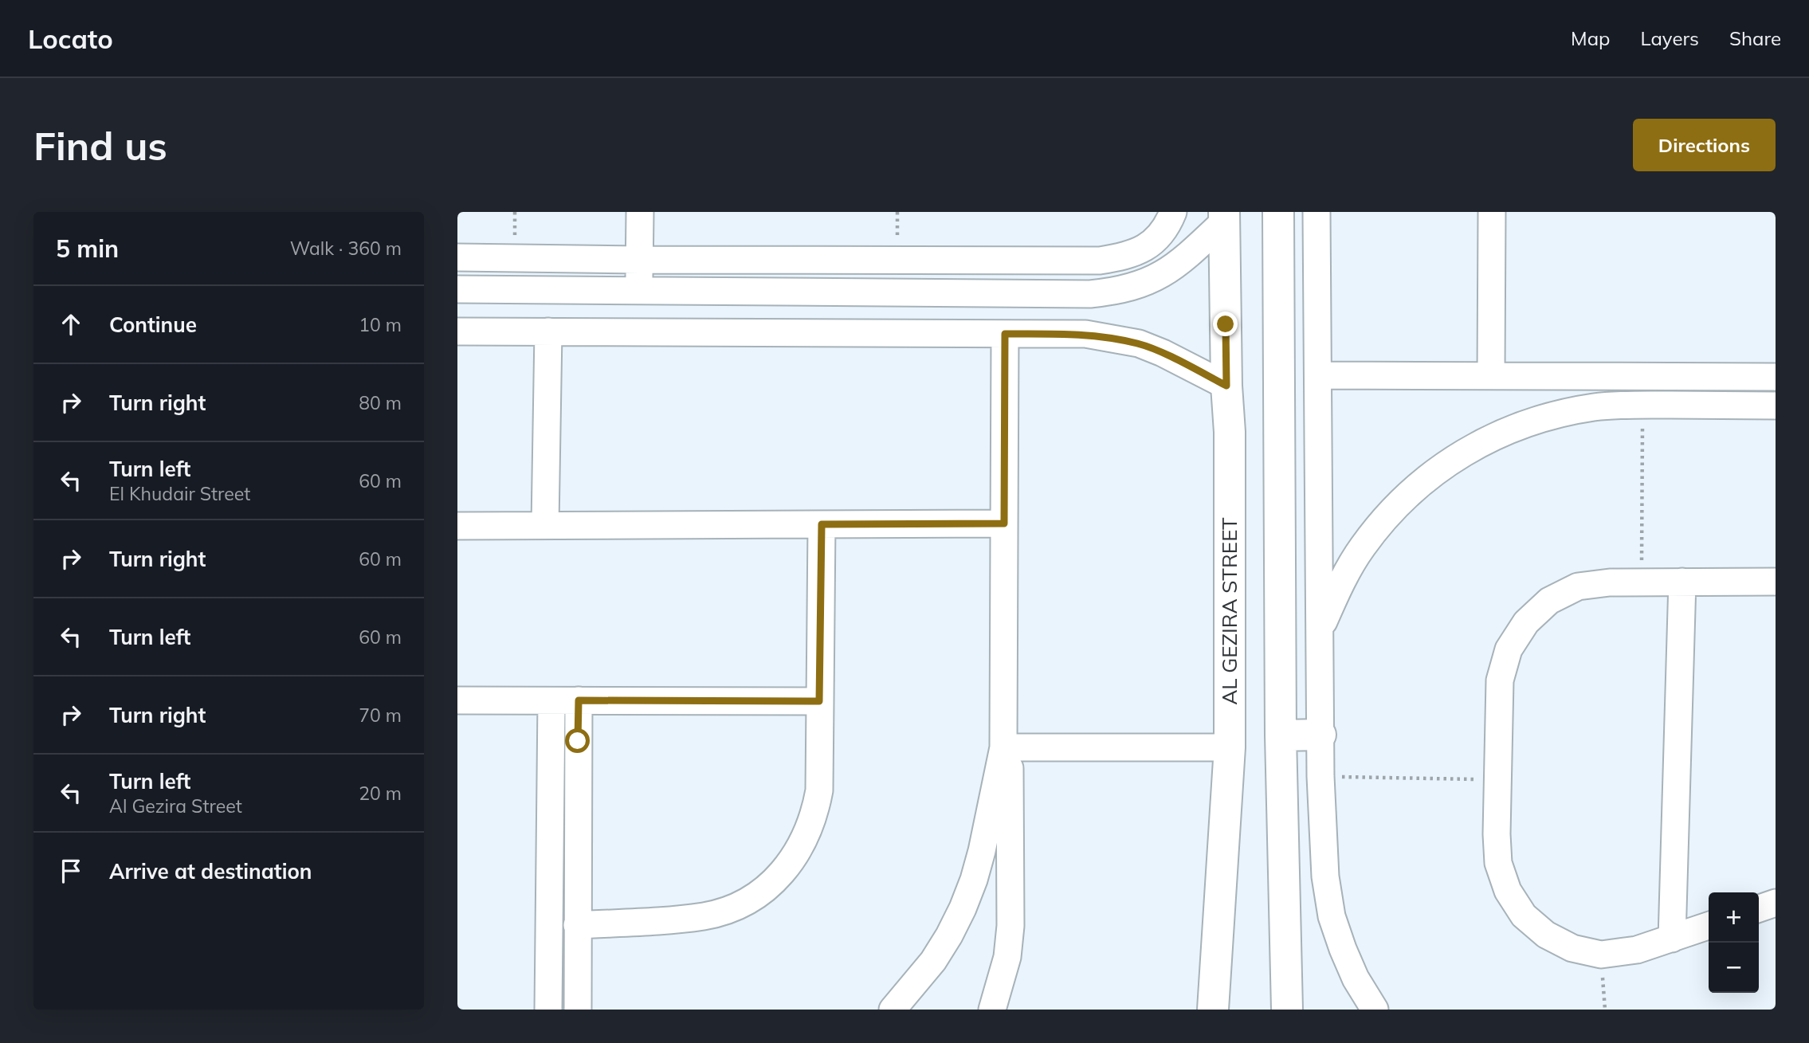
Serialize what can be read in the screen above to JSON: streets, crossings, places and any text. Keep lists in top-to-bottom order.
{
  "streets": {
    "main road": ["AL GEZIRA STREET"]
  },
  "page": {
    "header": "Locato",
    "nav": ["Map", "Layers", "Share"],
    "buttons": "Directions",
    "title": "Find us",
    "heading": ["5 min", "Walk · 360 m"],
    "list": [
      ["Continue", "10 m"],
      ["Turn right", "80 m"],
      ["Turn left", "El Khudair Street", "60 m"],
      ["Turn right", "60 m"],
      ["Turn left", "60 m"],
      ["Turn right", "70 m"],
      ["Turn left", "Al Gezira Street", "20 m"],
      "Arrive at destination"
    ],
    "map_buttons": ["+", "−"]
  }
}
